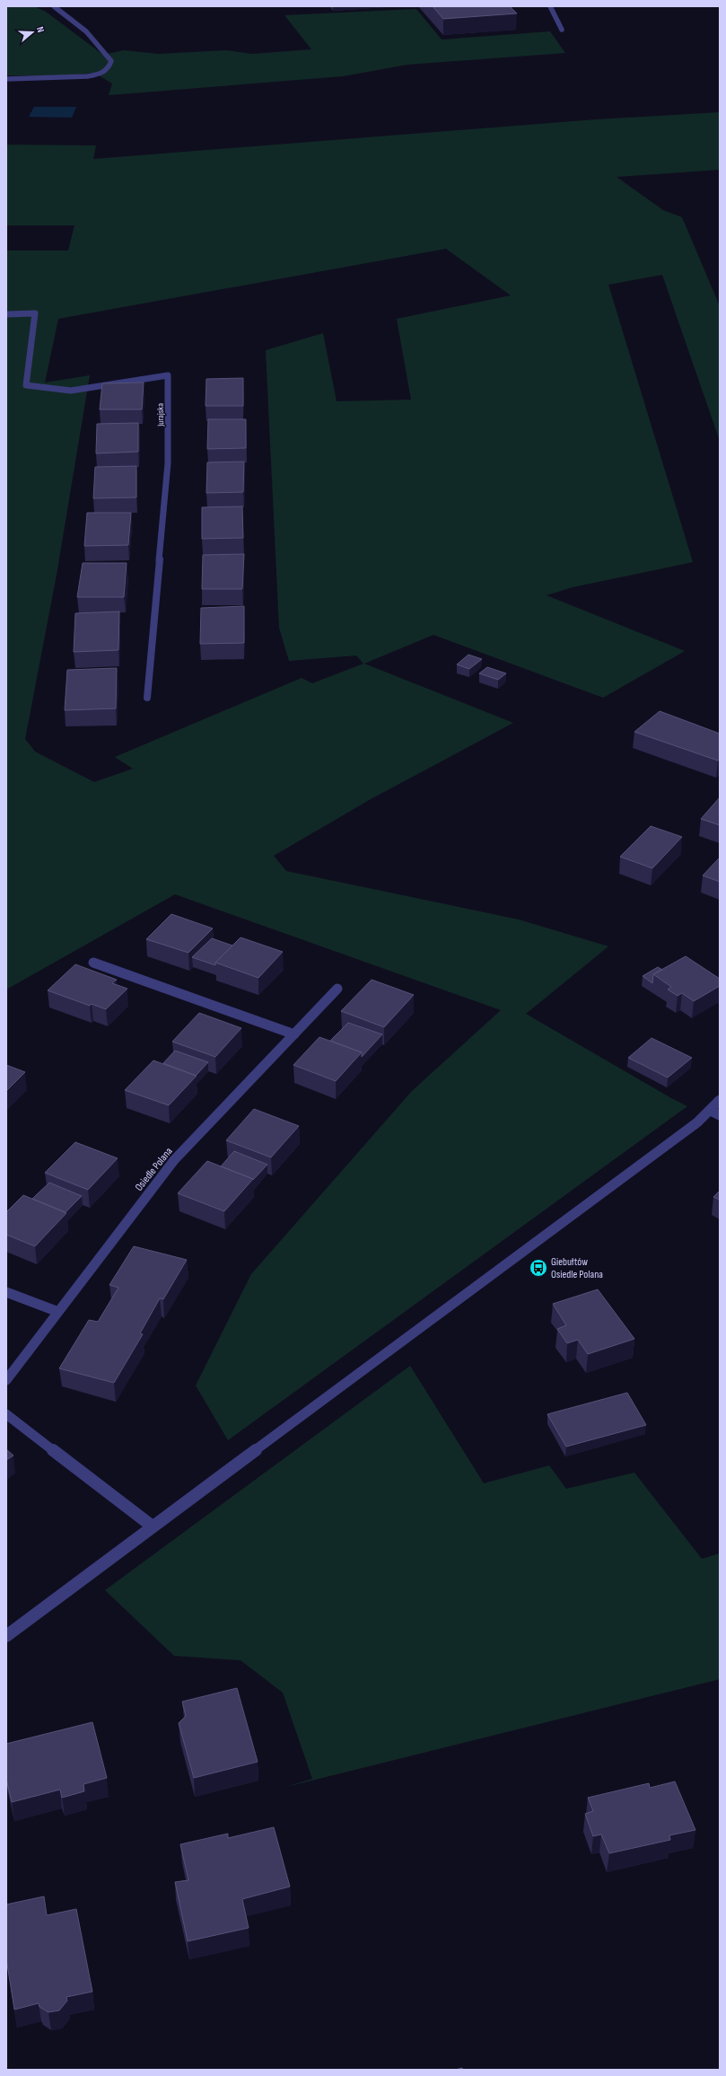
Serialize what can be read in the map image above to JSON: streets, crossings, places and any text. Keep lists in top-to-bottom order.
{
  "streets": {
    "street": ["Jurajska", "Osiedle Polana"]
  },
  "places": {
    "bus stop": ["Giebułtów Osiedle Polana"]
  },
  "north": "right"
}
